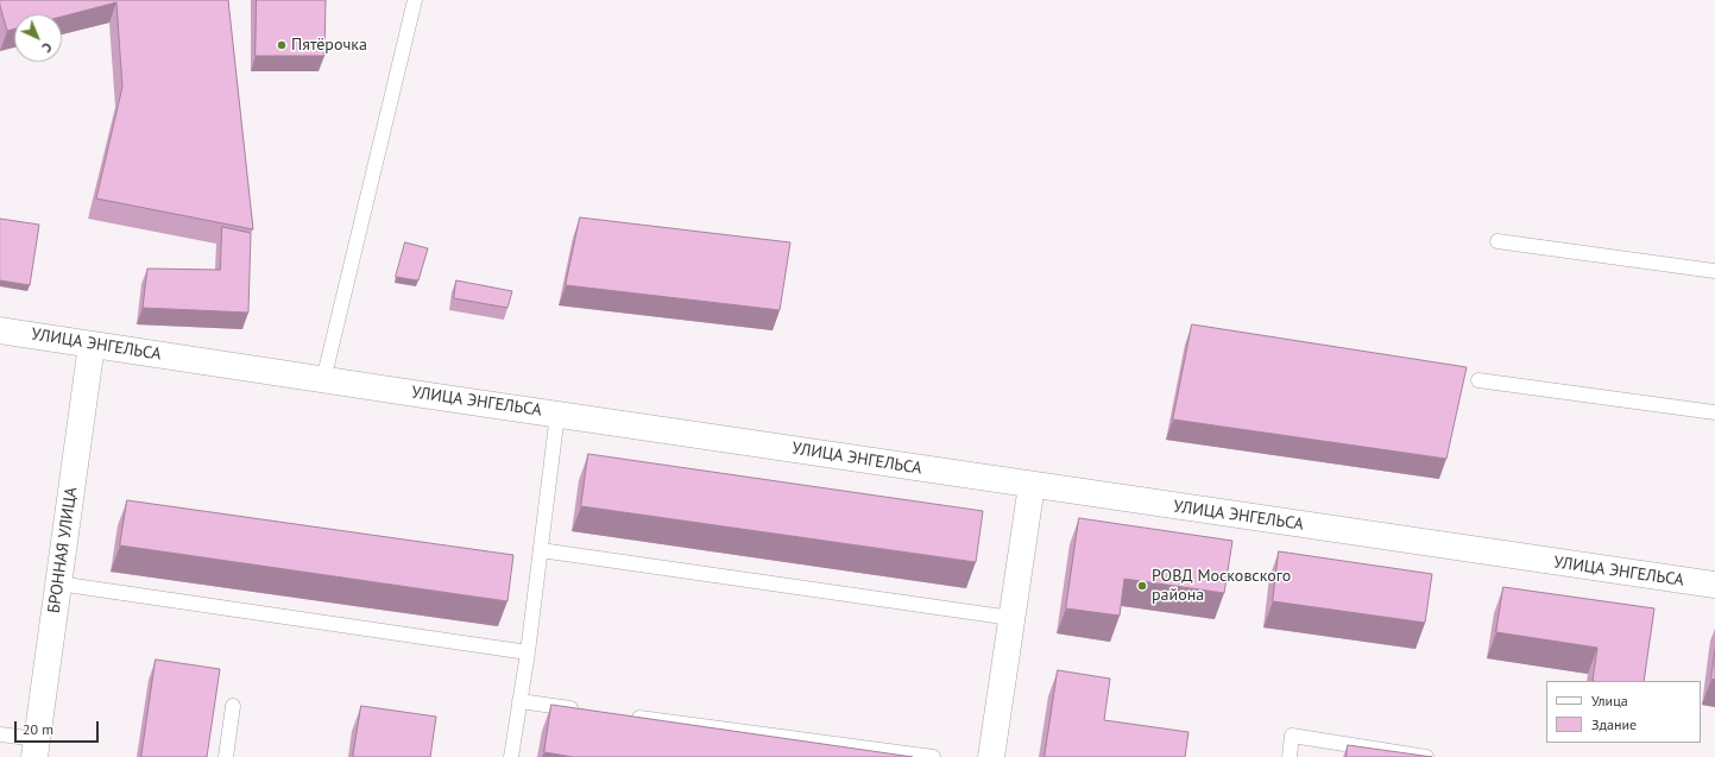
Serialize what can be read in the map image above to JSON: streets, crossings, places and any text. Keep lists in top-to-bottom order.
{
  "streets": {
    "street": ["УЛИЦА ЭНГЕЛЬСА", "БРОННАЯ УЛИЦА"]
  },
  "crossings": [
    ["УЛИЦА ЭНГЕЛЬСА", "БРОННАЯ УЛИЦА"]
  ],
  "places": ["Пятёрочка", "РОВД Московского района"],
  "legend": ["Улица", "Здание"],
  "scale_bar": "20 m",
  "north": "bottom right"
}
